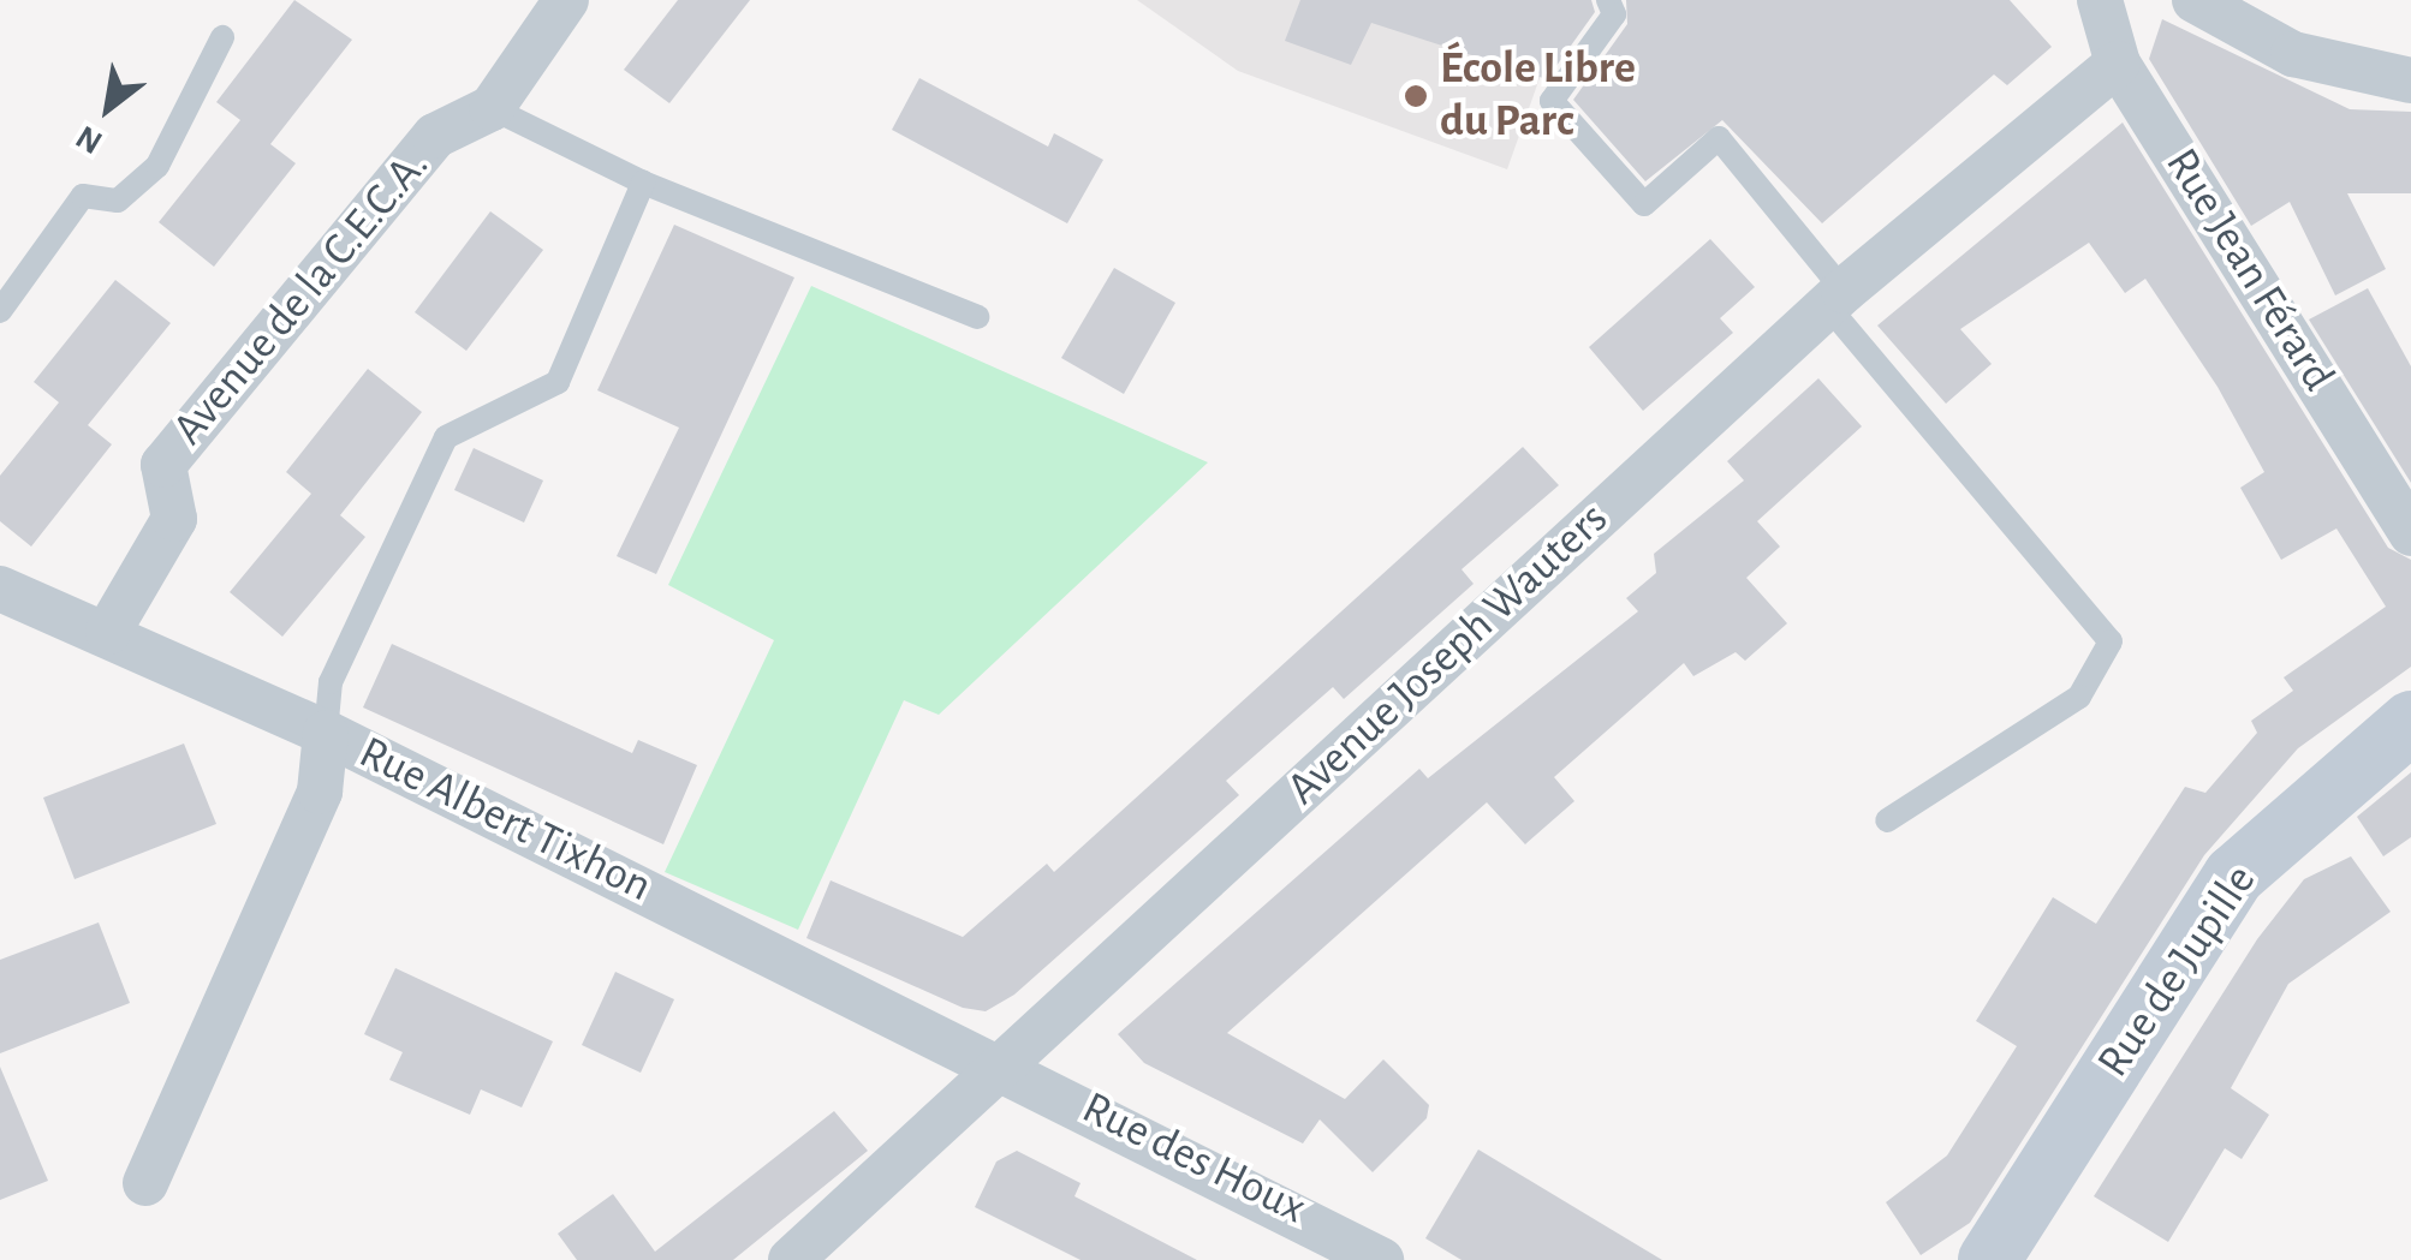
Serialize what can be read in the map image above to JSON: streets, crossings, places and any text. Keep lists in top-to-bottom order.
{
  "streets": {
    "street": [
      "Rue Jean Férard",
      "Avenue de la C.E.C.A.",
      "Avenue Joseph Wauters",
      "Rue Albert Tixhon",
      "Rue de Jupille",
      "Rue des Houx"
    ]
  },
  "crossings": [
    ["Rue Jean Férard", "Avenue Joseph Wauters"],
    ["Avenue de la C.E.C.A.", "Rue Albert Tixhon"],
    ["Avenue Joseph Wauters", "Rue Albert Tixhon"],
    ["Avenue Joseph Wauters", "Rue des Houx"],
    ["Rue Albert Tixhon", "Rue des Houx"]
  ],
  "places": ["École Libre du Parc"],
  "north": "bottom left"
}
